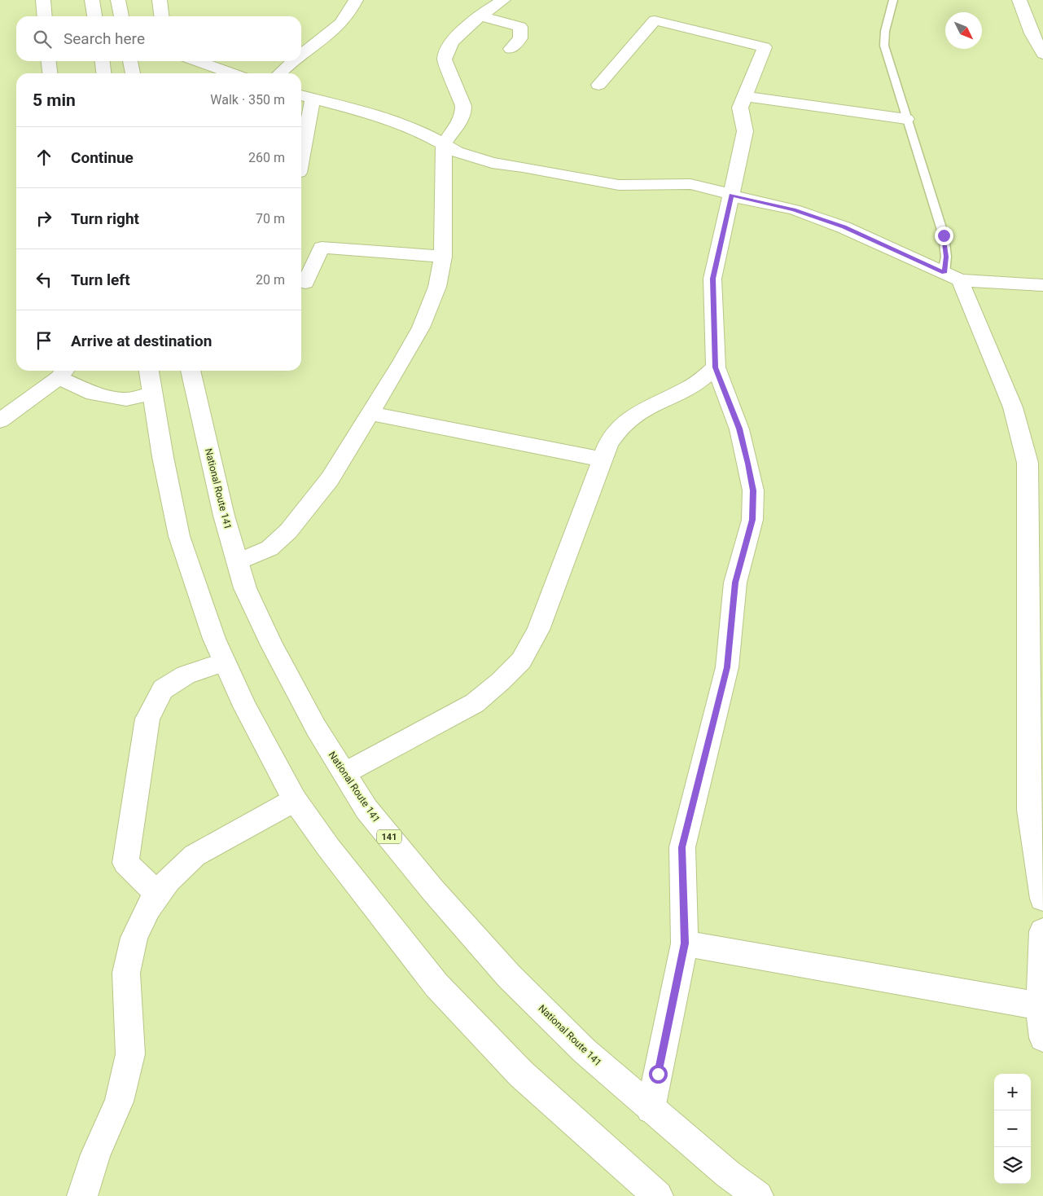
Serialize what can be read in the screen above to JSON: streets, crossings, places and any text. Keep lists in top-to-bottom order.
{
  "streets": {
    "main road": ["National Route 141", "141"]
  },
  "north": "bottom right",
  "page": {
    "search": "Search here",
    "heading": ["5 min", "Walk · 350 m"],
    "list": [
      ["Continue", "260 m"],
      ["Turn right", "70 m"],
      ["Turn left", "20 m"],
      "Arrive at destination"
    ],
    "map_buttons": ["+", "−"]
  }
}
